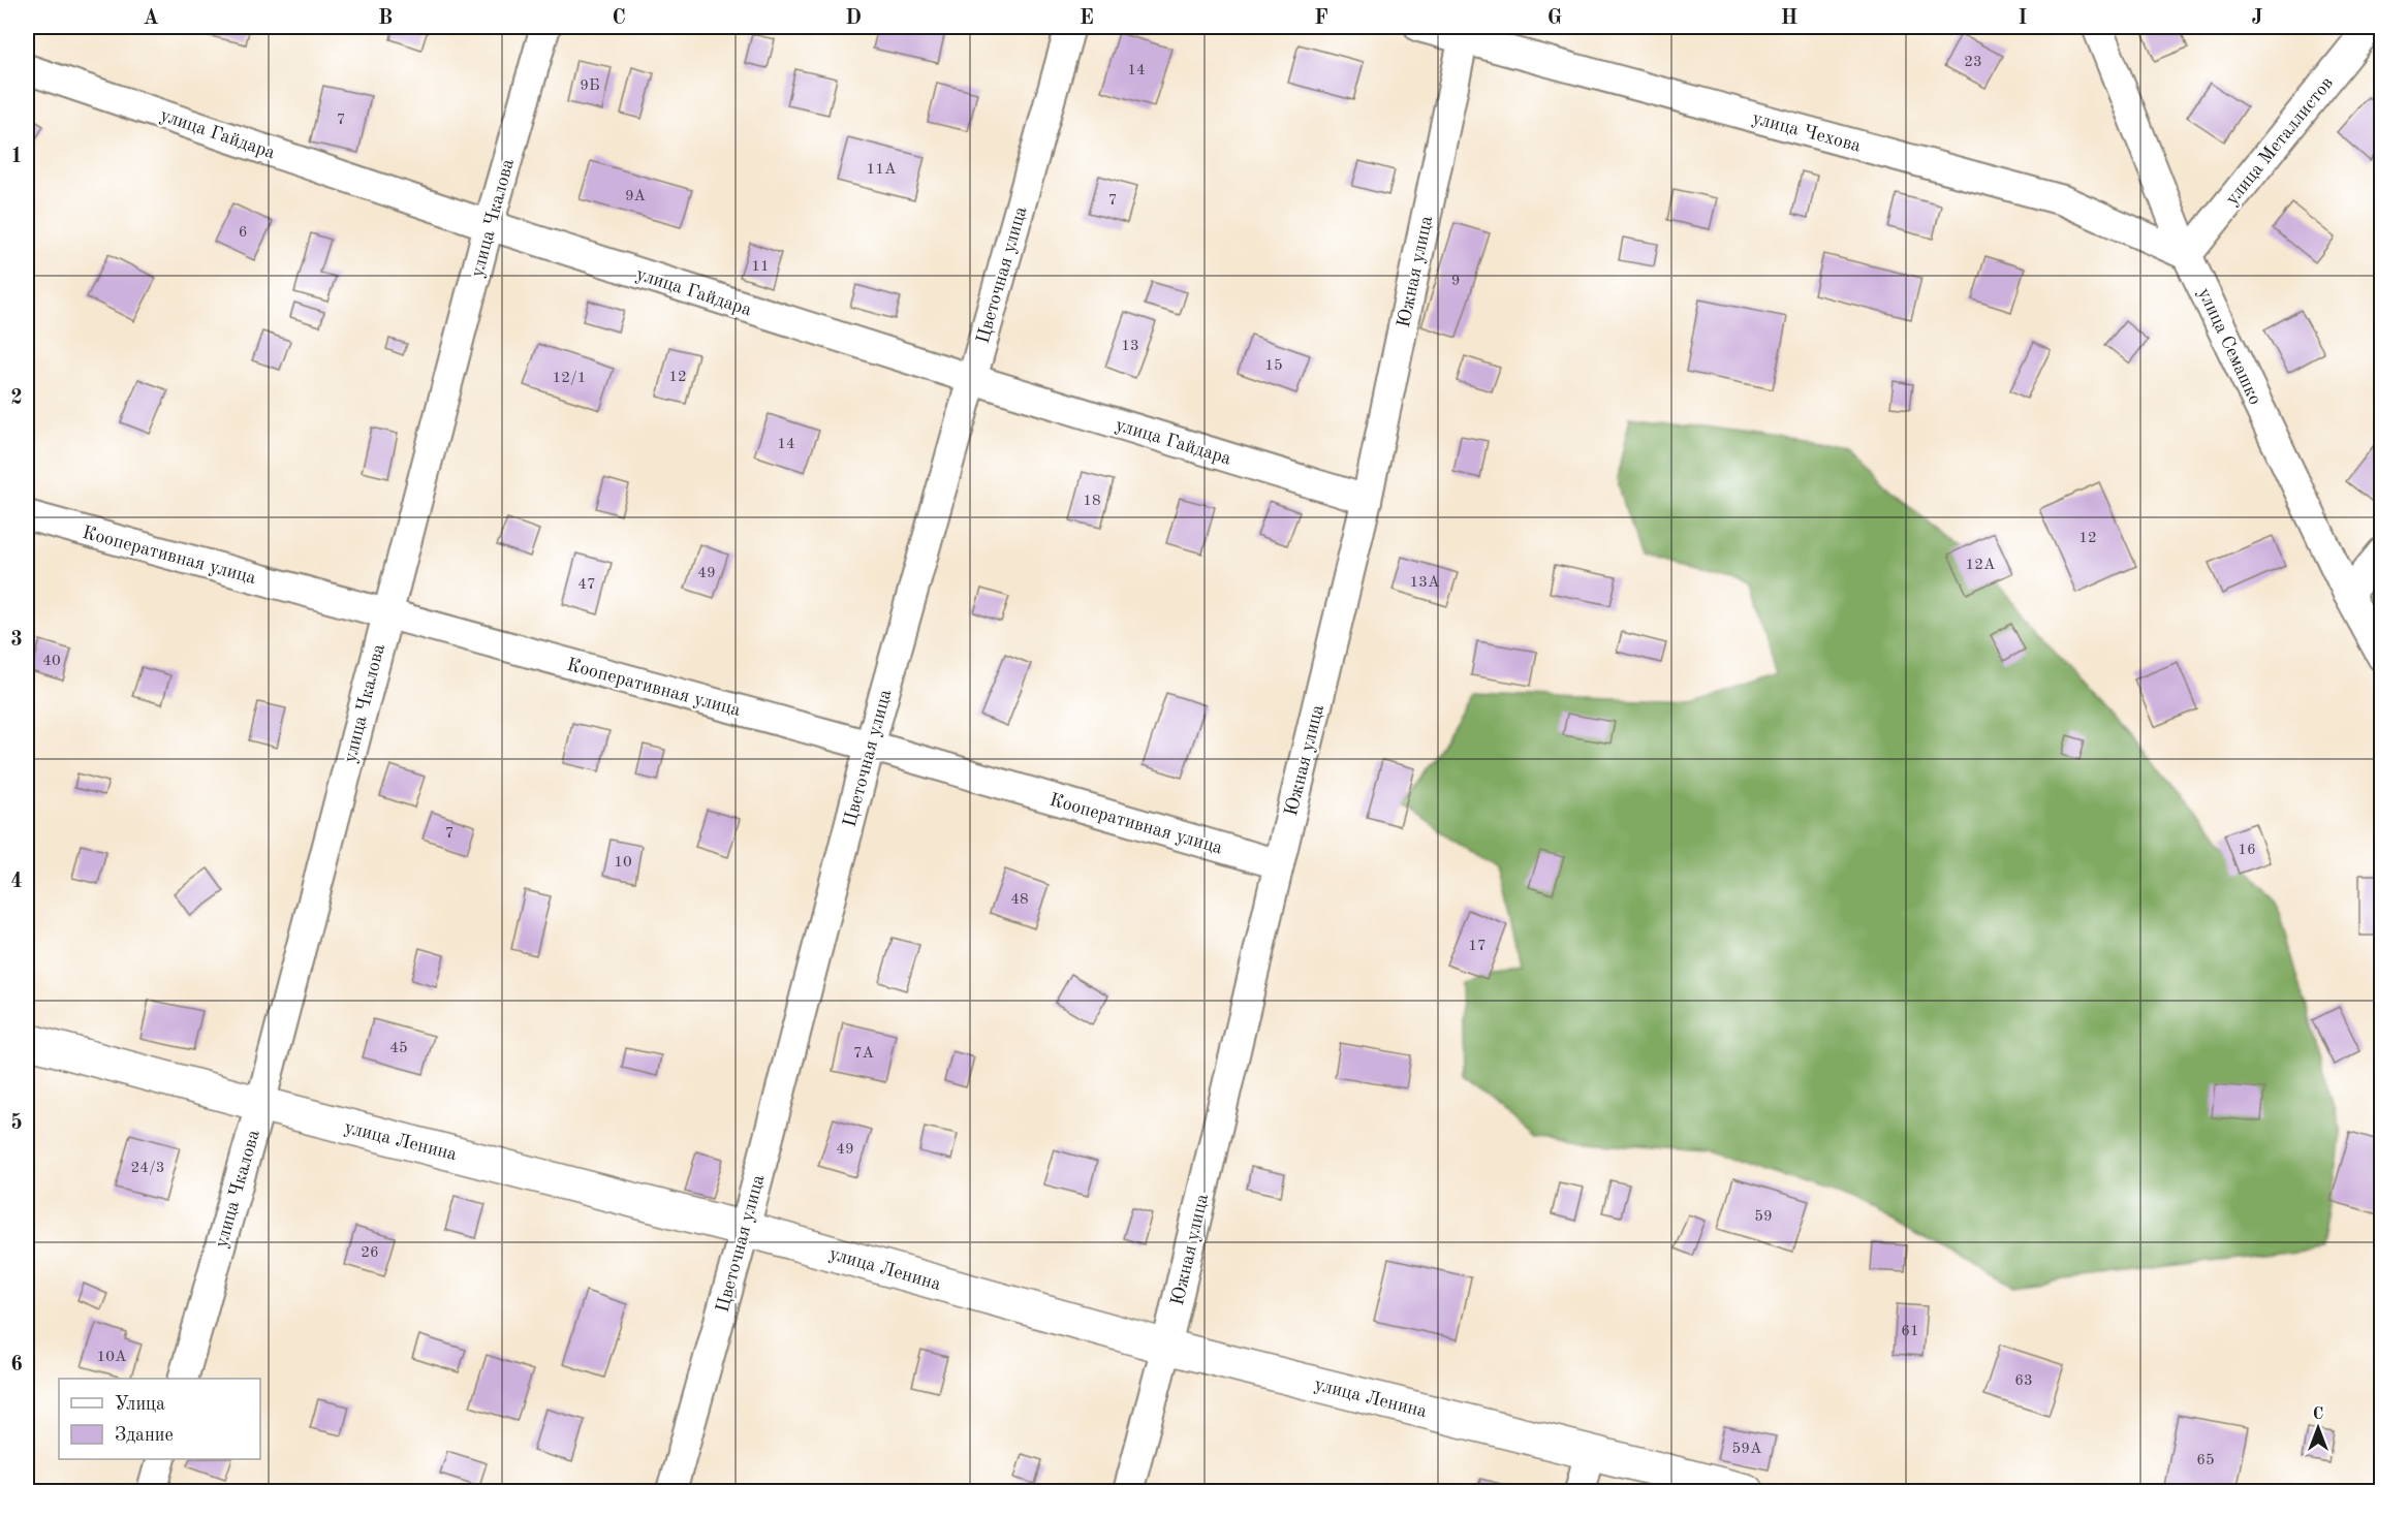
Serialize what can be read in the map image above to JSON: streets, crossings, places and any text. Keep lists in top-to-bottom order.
{
  "streets": {
    "street": [
      "улица Чехова",
      "улица Гайдара",
      "улица Металлистов",
      "улица Чкалова",
      "Южная улица",
      "Цветочная улица",
      "улица Семашко",
      "Кооперативная улица",
      "улица Ленина"
    ]
  },
  "crossings": [
    ["улица Чехова", "улица Металлистов"],
    ["улица Чехова", "Южная улица"],
    ["улица Чехова", "улица Семашко"],
    ["улица Гайдара", "улица Чкалова"],
    ["улица Гайдара", "Южная улица"],
    ["улица Гайдара", "Цветочная улица"],
    ["улица Металлистов", "улица Семашко"],
    ["улица Чкалова", "Кооперативная улица"],
    ["улица Чкалова", "улица Ленина"],
    ["Южная улица", "Кооперативная улица"],
    ["Южная улица", "улица Ленина"],
    ["Цветочная улица", "Кооперативная улица"],
    ["Цветочная улица", "улица Ленина"]
  ],
  "house_numbers": [
    "23",
    "14",
    "9Б",
    "7",
    "11А",
    "9А",
    "7",
    "6",
    "11",
    "9",
    "13",
    "15",
    "12",
    "12/1",
    "14",
    "18",
    "12",
    "12А",
    "49",
    "13А",
    "47",
    "40",
    "7",
    "16",
    "10",
    "48",
    "17",
    "45",
    "7А",
    "49",
    "24/3",
    "59",
    "26",
    "61",
    "10А",
    "63",
    "59А",
    "65"
  ],
  "legend": ["Улица", "Здание"],
  "north": "top",
  "grid": {
    "columns": [
      "A",
      "B",
      "C",
      "D",
      "E",
      "F",
      "G",
      "H",
      "I",
      "J"
    ],
    "rows": [
      "1",
      "2",
      "3",
      "4",
      "5",
      "6"
    ]
  }
}
